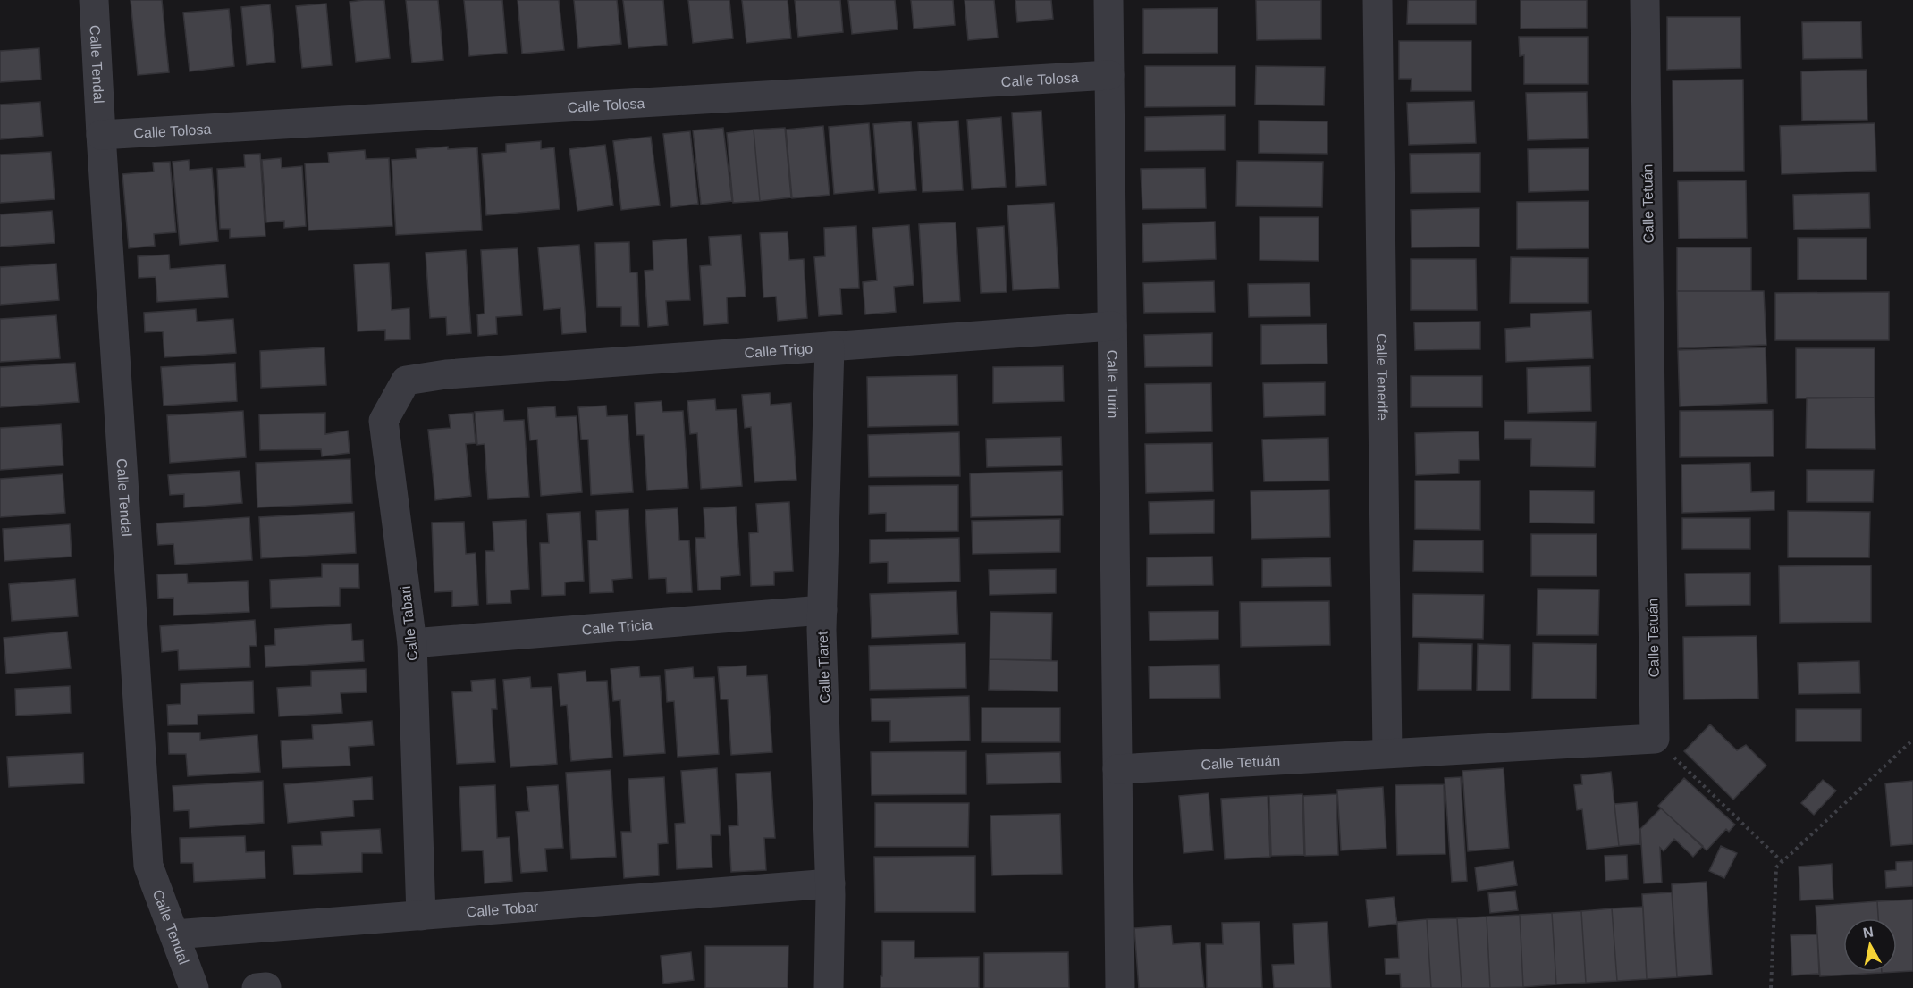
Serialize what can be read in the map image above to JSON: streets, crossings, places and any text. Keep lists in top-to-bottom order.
{
  "streets": {
    "street": [
      "Calle Tendal",
      "Calle Tolosa",
      "Calle Tetuán",
      "Calle Trigo",
      "Calle Tenerife",
      "Calle Turin",
      "Calle Tabari",
      "Calle Tricia",
      "Calle Tiaret",
      "Calle Tobar"
    ]
  },
  "crossings": [
    ["Calle Tendal", "Calle Tolosa"],
    ["Calle Tendal", "Calle Tobar"],
    ["Calle Tolosa", "Calle Turin"],
    ["Calle Tetuán", "Calle Tenerife"],
    ["Calle Tetuán", "Calle Turin"],
    ["Calle Trigo", "Calle Turin"],
    ["Calle Trigo", "Calle Tabari"],
    ["Calle Trigo", "Calle Tiaret"],
    ["Calle Tabari", "Calle Tricia"],
    ["Calle Tabari", "Calle Tobar"],
    ["Calle Tricia", "Calle Tiaret"],
    ["Calle Tiaret", "Calle Tobar"]
  ],
  "north": "top"
}
